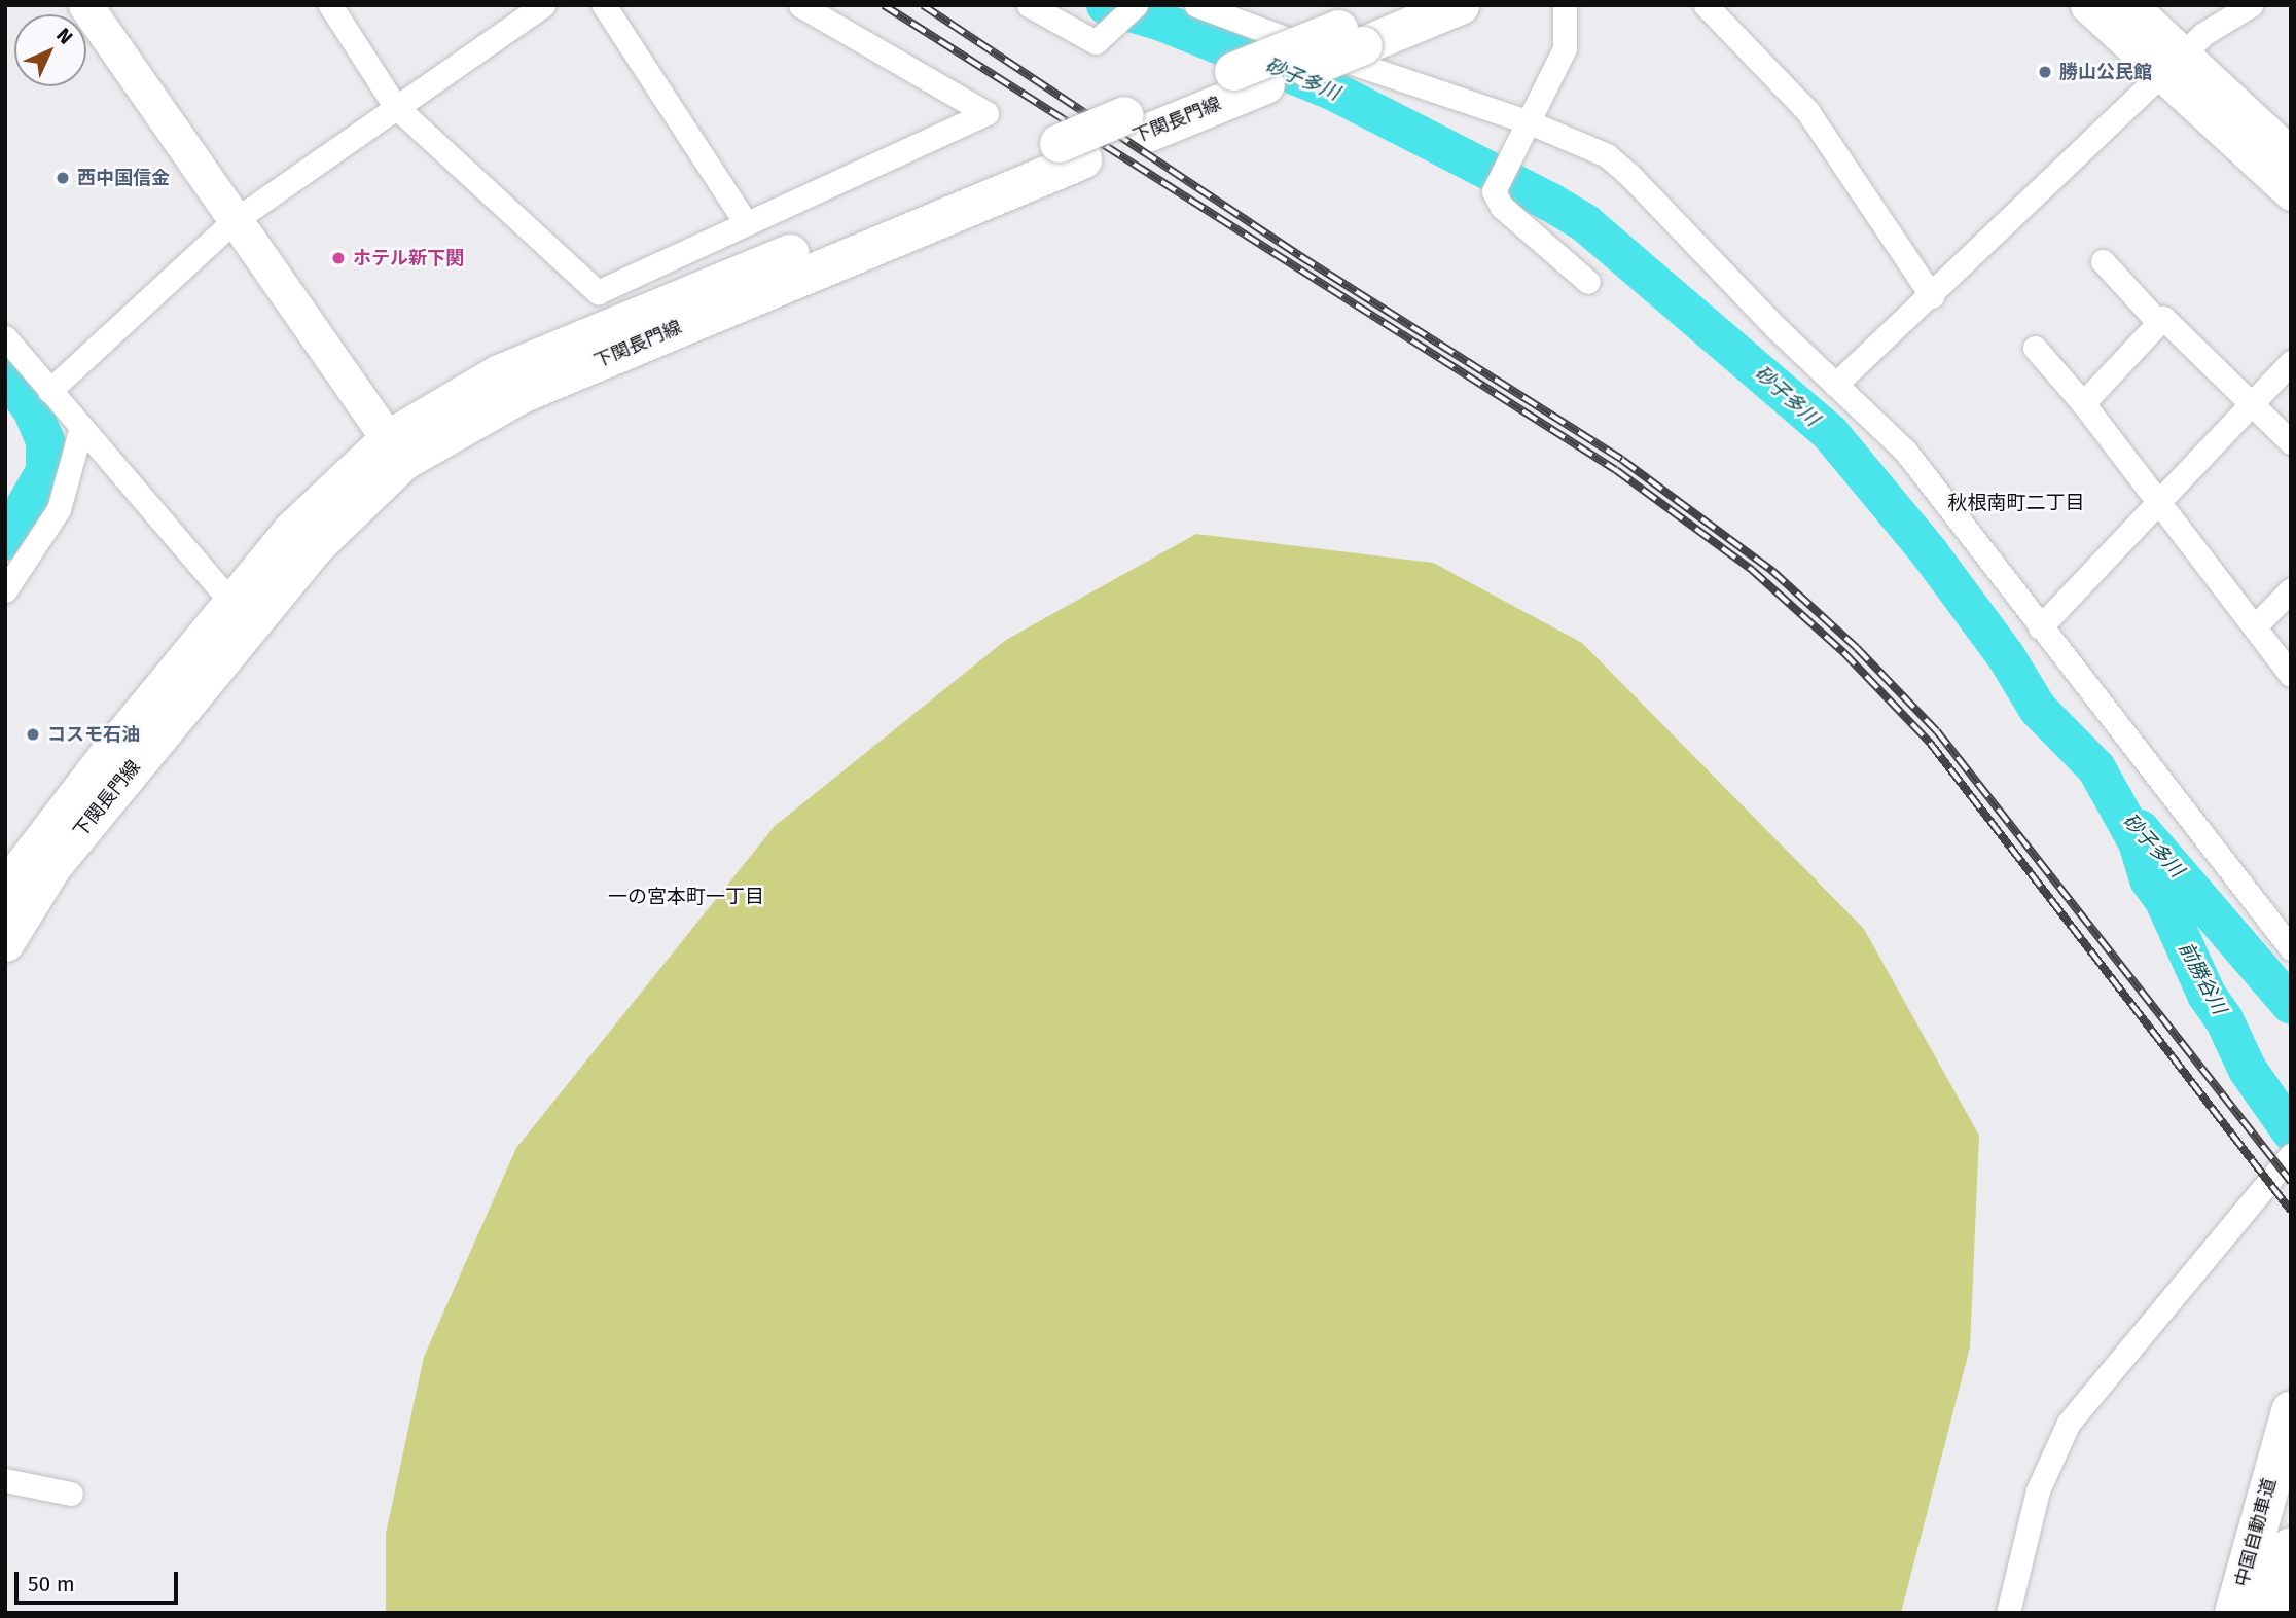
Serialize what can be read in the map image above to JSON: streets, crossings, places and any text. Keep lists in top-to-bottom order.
{
  "streets": {
    "highway": ["中国自動車道"],
    "main road": ["下関長門線"]
  },
  "districts": ["秋根南町二丁目", "一の宮本町一丁目"],
  "water": ["砂子多川", "前勝谷川"],
  "places": [
    "勝山公民館",
    "西中国信金",
    "ホテル新下関",
    "コスモ石油"
  ],
  "scale_bar": "50 m",
  "north": "top right"
}
